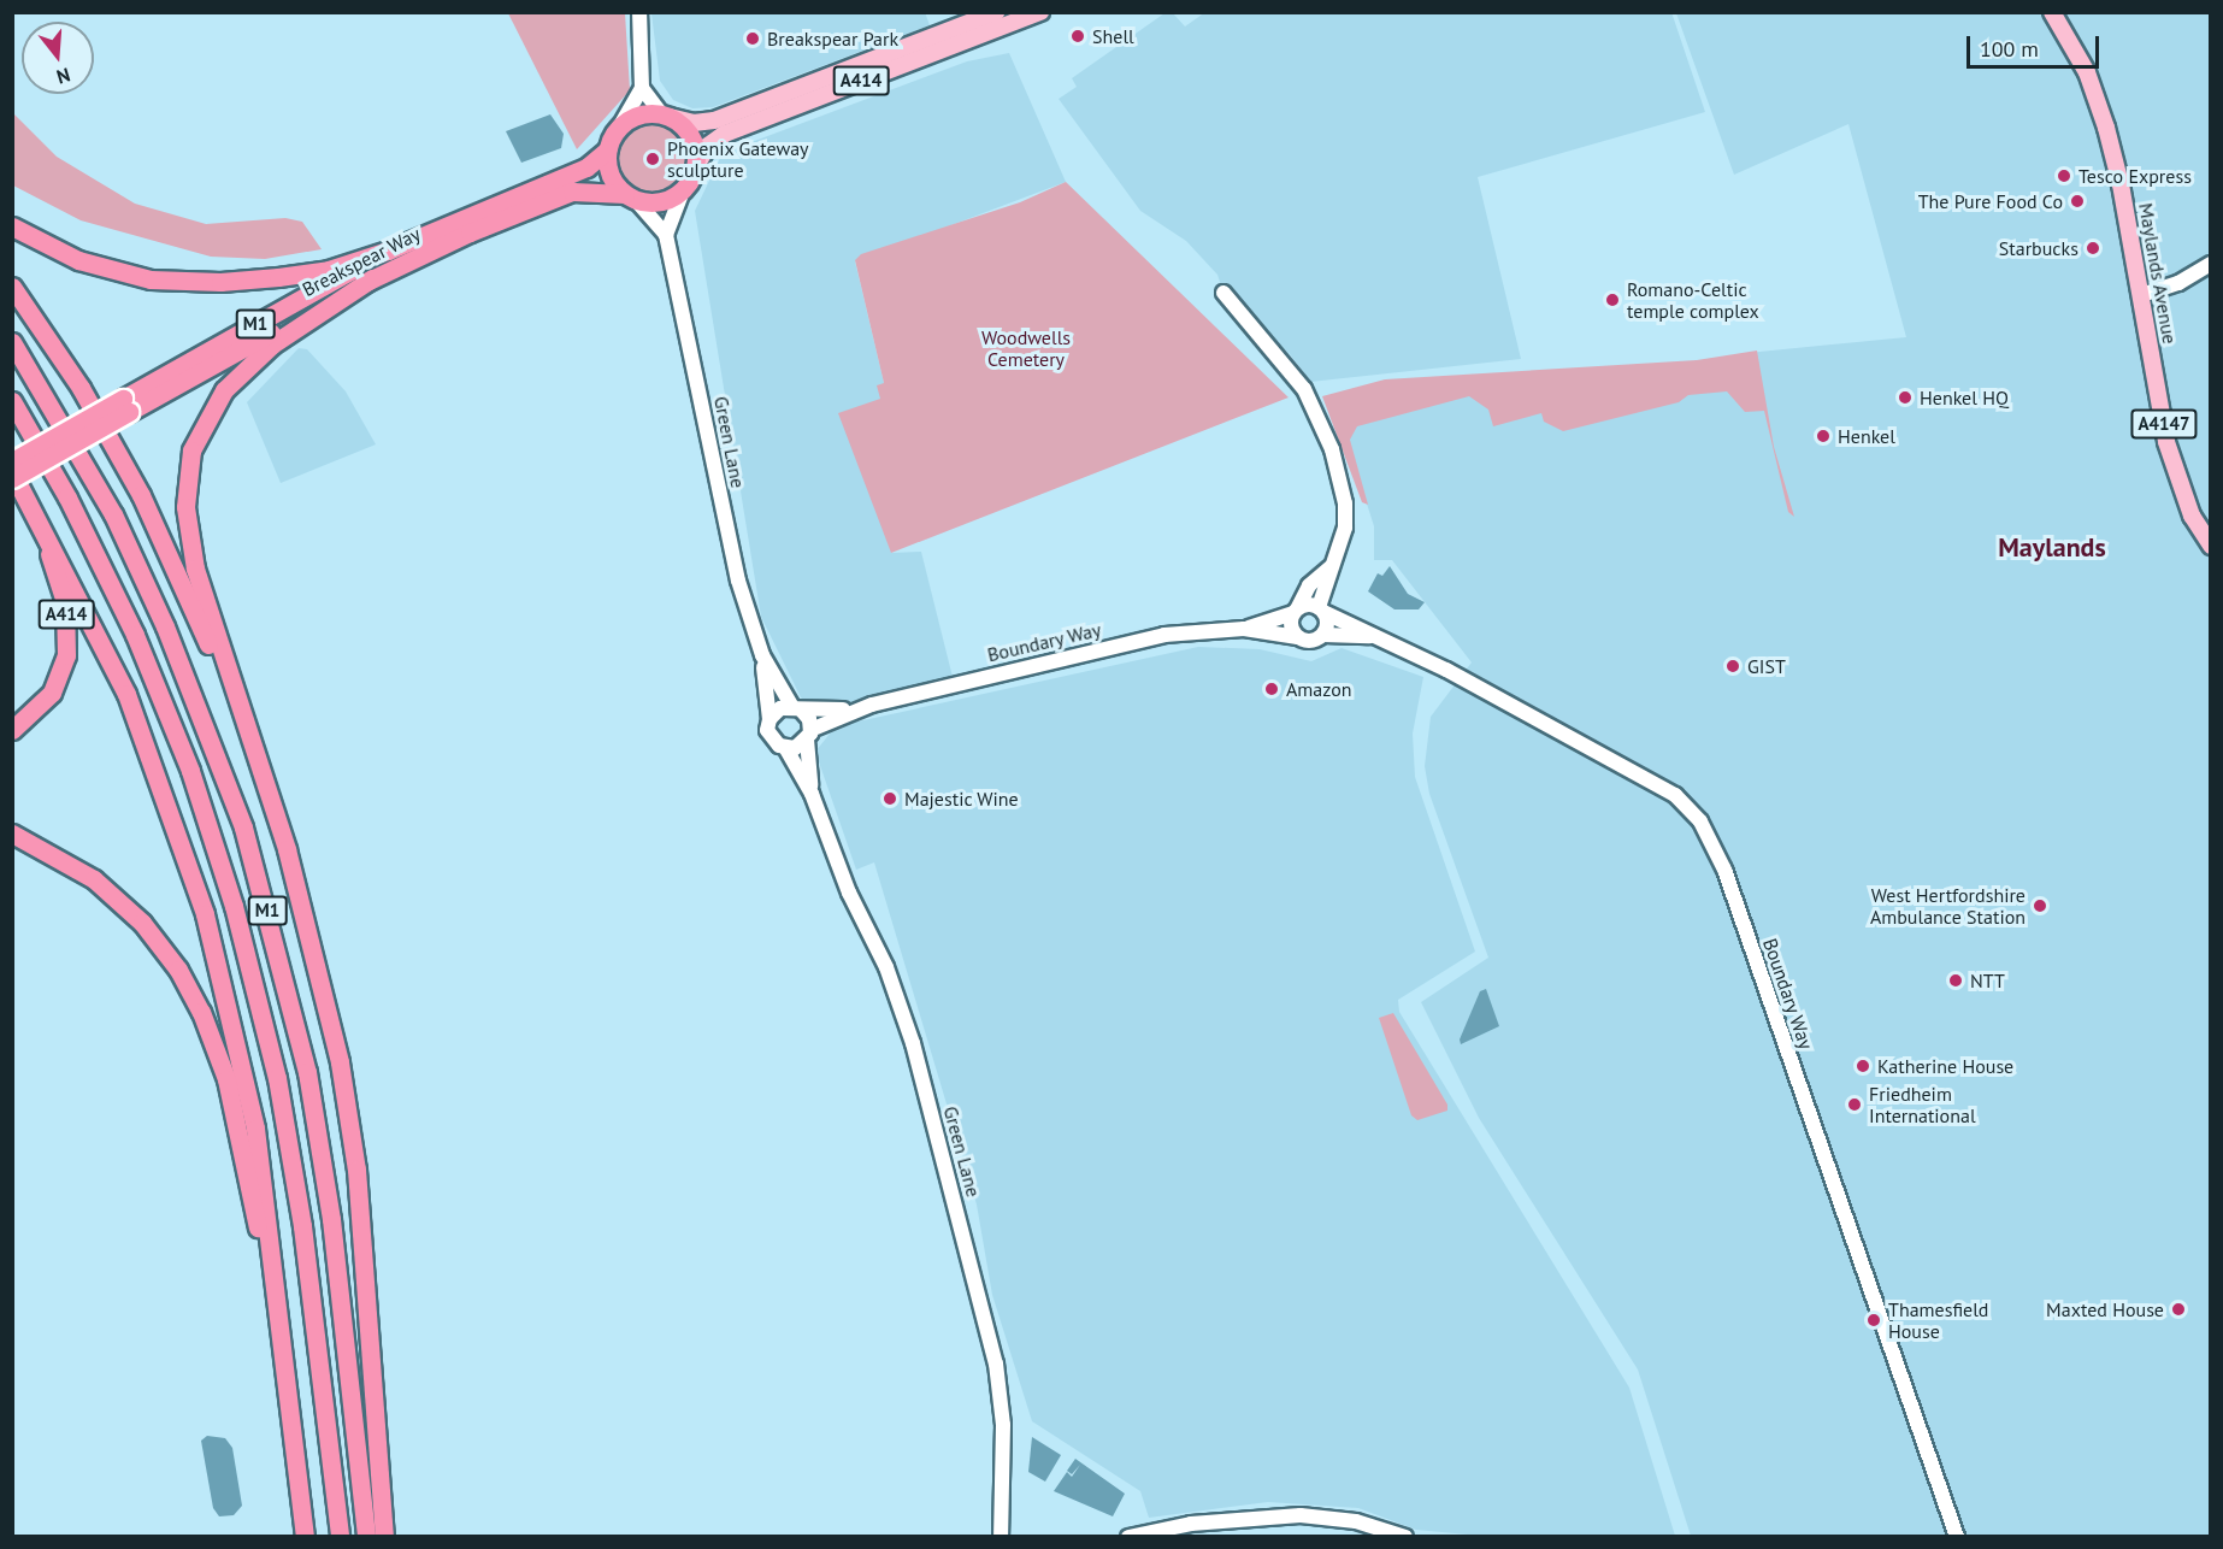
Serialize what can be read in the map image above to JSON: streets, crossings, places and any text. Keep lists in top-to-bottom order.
{
  "streets": {
    "highway": ["A414", "Breakspear Way", "M1"],
    "main road": ["Maylands Avenue", "A4147"],
    "street": ["Green Lane", "Boundary Way"]
  },
  "crossings": [
    ["A414", "Breakspear Way"],
    ["A414", "Green Lane"],
    ["Breakspear Way", "M1"],
    ["Breakspear Way", "Green Lane"],
    ["Green Lane", "Boundary Way"]
  ],
  "districts": ["Maylands"],
  "parks": ["Woodwells Cemetery"],
  "places": [
    "Shell",
    "Breakspear Park",
    "Phoenix Gateway sculpture",
    "Tesco Express",
    "The Pure Food Co",
    "Starbucks",
    "Romano-Celtic temple complex",
    "Henkel HQ",
    "Henkel",
    "GIST",
    "Amazon",
    "Majestic Wine",
    "West Hertfordshire Ambulance Station",
    "NTT",
    "Katherine House",
    "Friedheim International",
    "Maxted House",
    "Thamesfield House"
  ],
  "scale_bar": "100 m",
  "north": "bottom"
}
